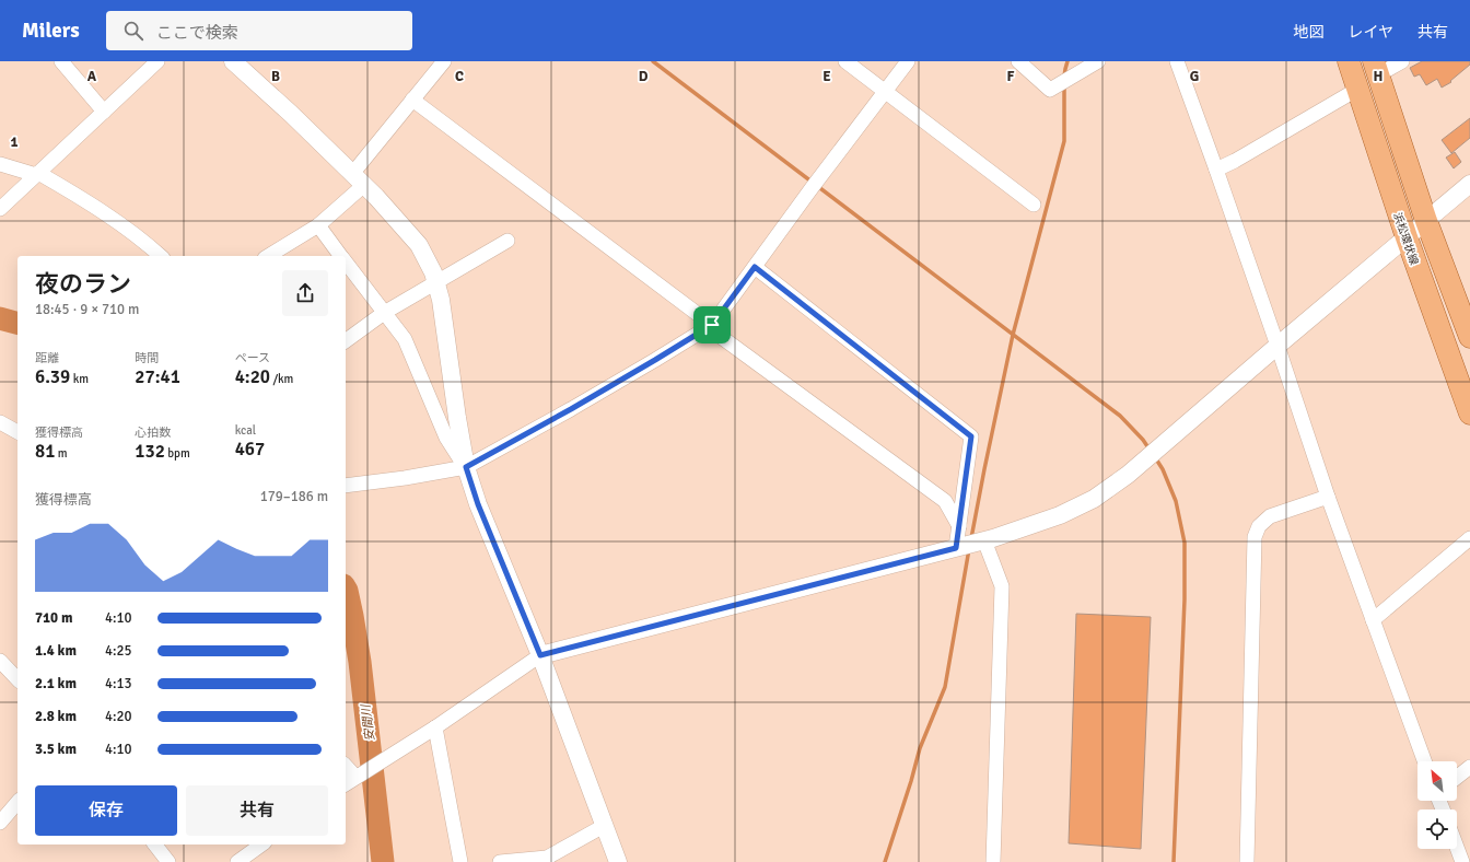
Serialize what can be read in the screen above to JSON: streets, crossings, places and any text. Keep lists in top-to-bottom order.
{
  "streets": {
    "main road": ["浜松環状線"]
  },
  "water": ["安間川"],
  "north": "top left",
  "page": {
    "header": "Milers",
    "search": "ここで検索",
    "nav": ["地図", "レイヤ", "共有"],
    "heading": ["夜のラン", "18:45 · 9 × 710 m"],
    "stats": [
      ["距離", "6.39 km"],
      ["時間", "27:41"],
      ["ペース", "4:20 /km"],
      ["獲得標高", "81 m"],
      ["心拍数", "132 bpm"],
      ["kcal", "467"]
    ],
    "chart": ["獲得標高", "179–186 m"],
    "list": [
      {
        "name": "710 m",
        "note": "4:10"
      },
      {
        "name": "1.4 km",
        "note": "4:25"
      },
      {
        "name": "2.1 km",
        "note": "4:13"
      },
      {
        "name": "2.8 km",
        "note": "4:20"
      },
      {
        "name": "3.5 km",
        "note": "4:10"
      }
    ],
    "buttons": ["保存", "共有"]
  },
  "grid": {
    "columns": [
      "A",
      "B",
      "C",
      "D",
      "E",
      "F",
      "G",
      "H"
    ],
    "rows": ["1"]
  }
}
